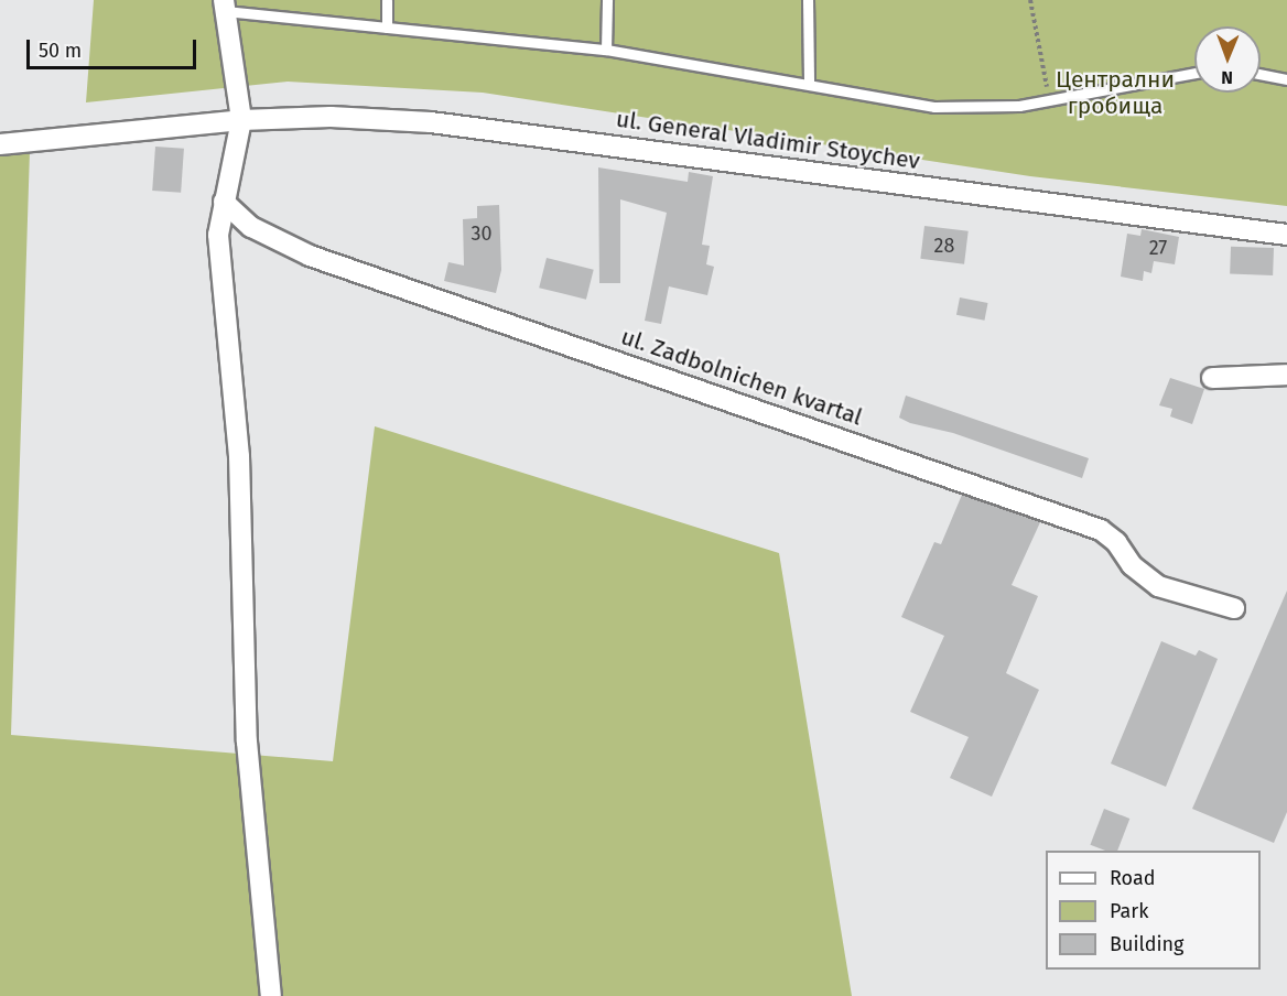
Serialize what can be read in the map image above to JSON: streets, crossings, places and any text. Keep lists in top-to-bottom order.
{
  "streets": {
    "street": ["ul. General Vladimir Stoychev", "ul. Zadbolnichen kvartal"]
  },
  "parks": ["Централни гробища"],
  "house_numbers": ["30", "28", "27"],
  "legend": ["Road", "Park", "Building"],
  "scale_bar": "50 m",
  "north": "bottom"
}
